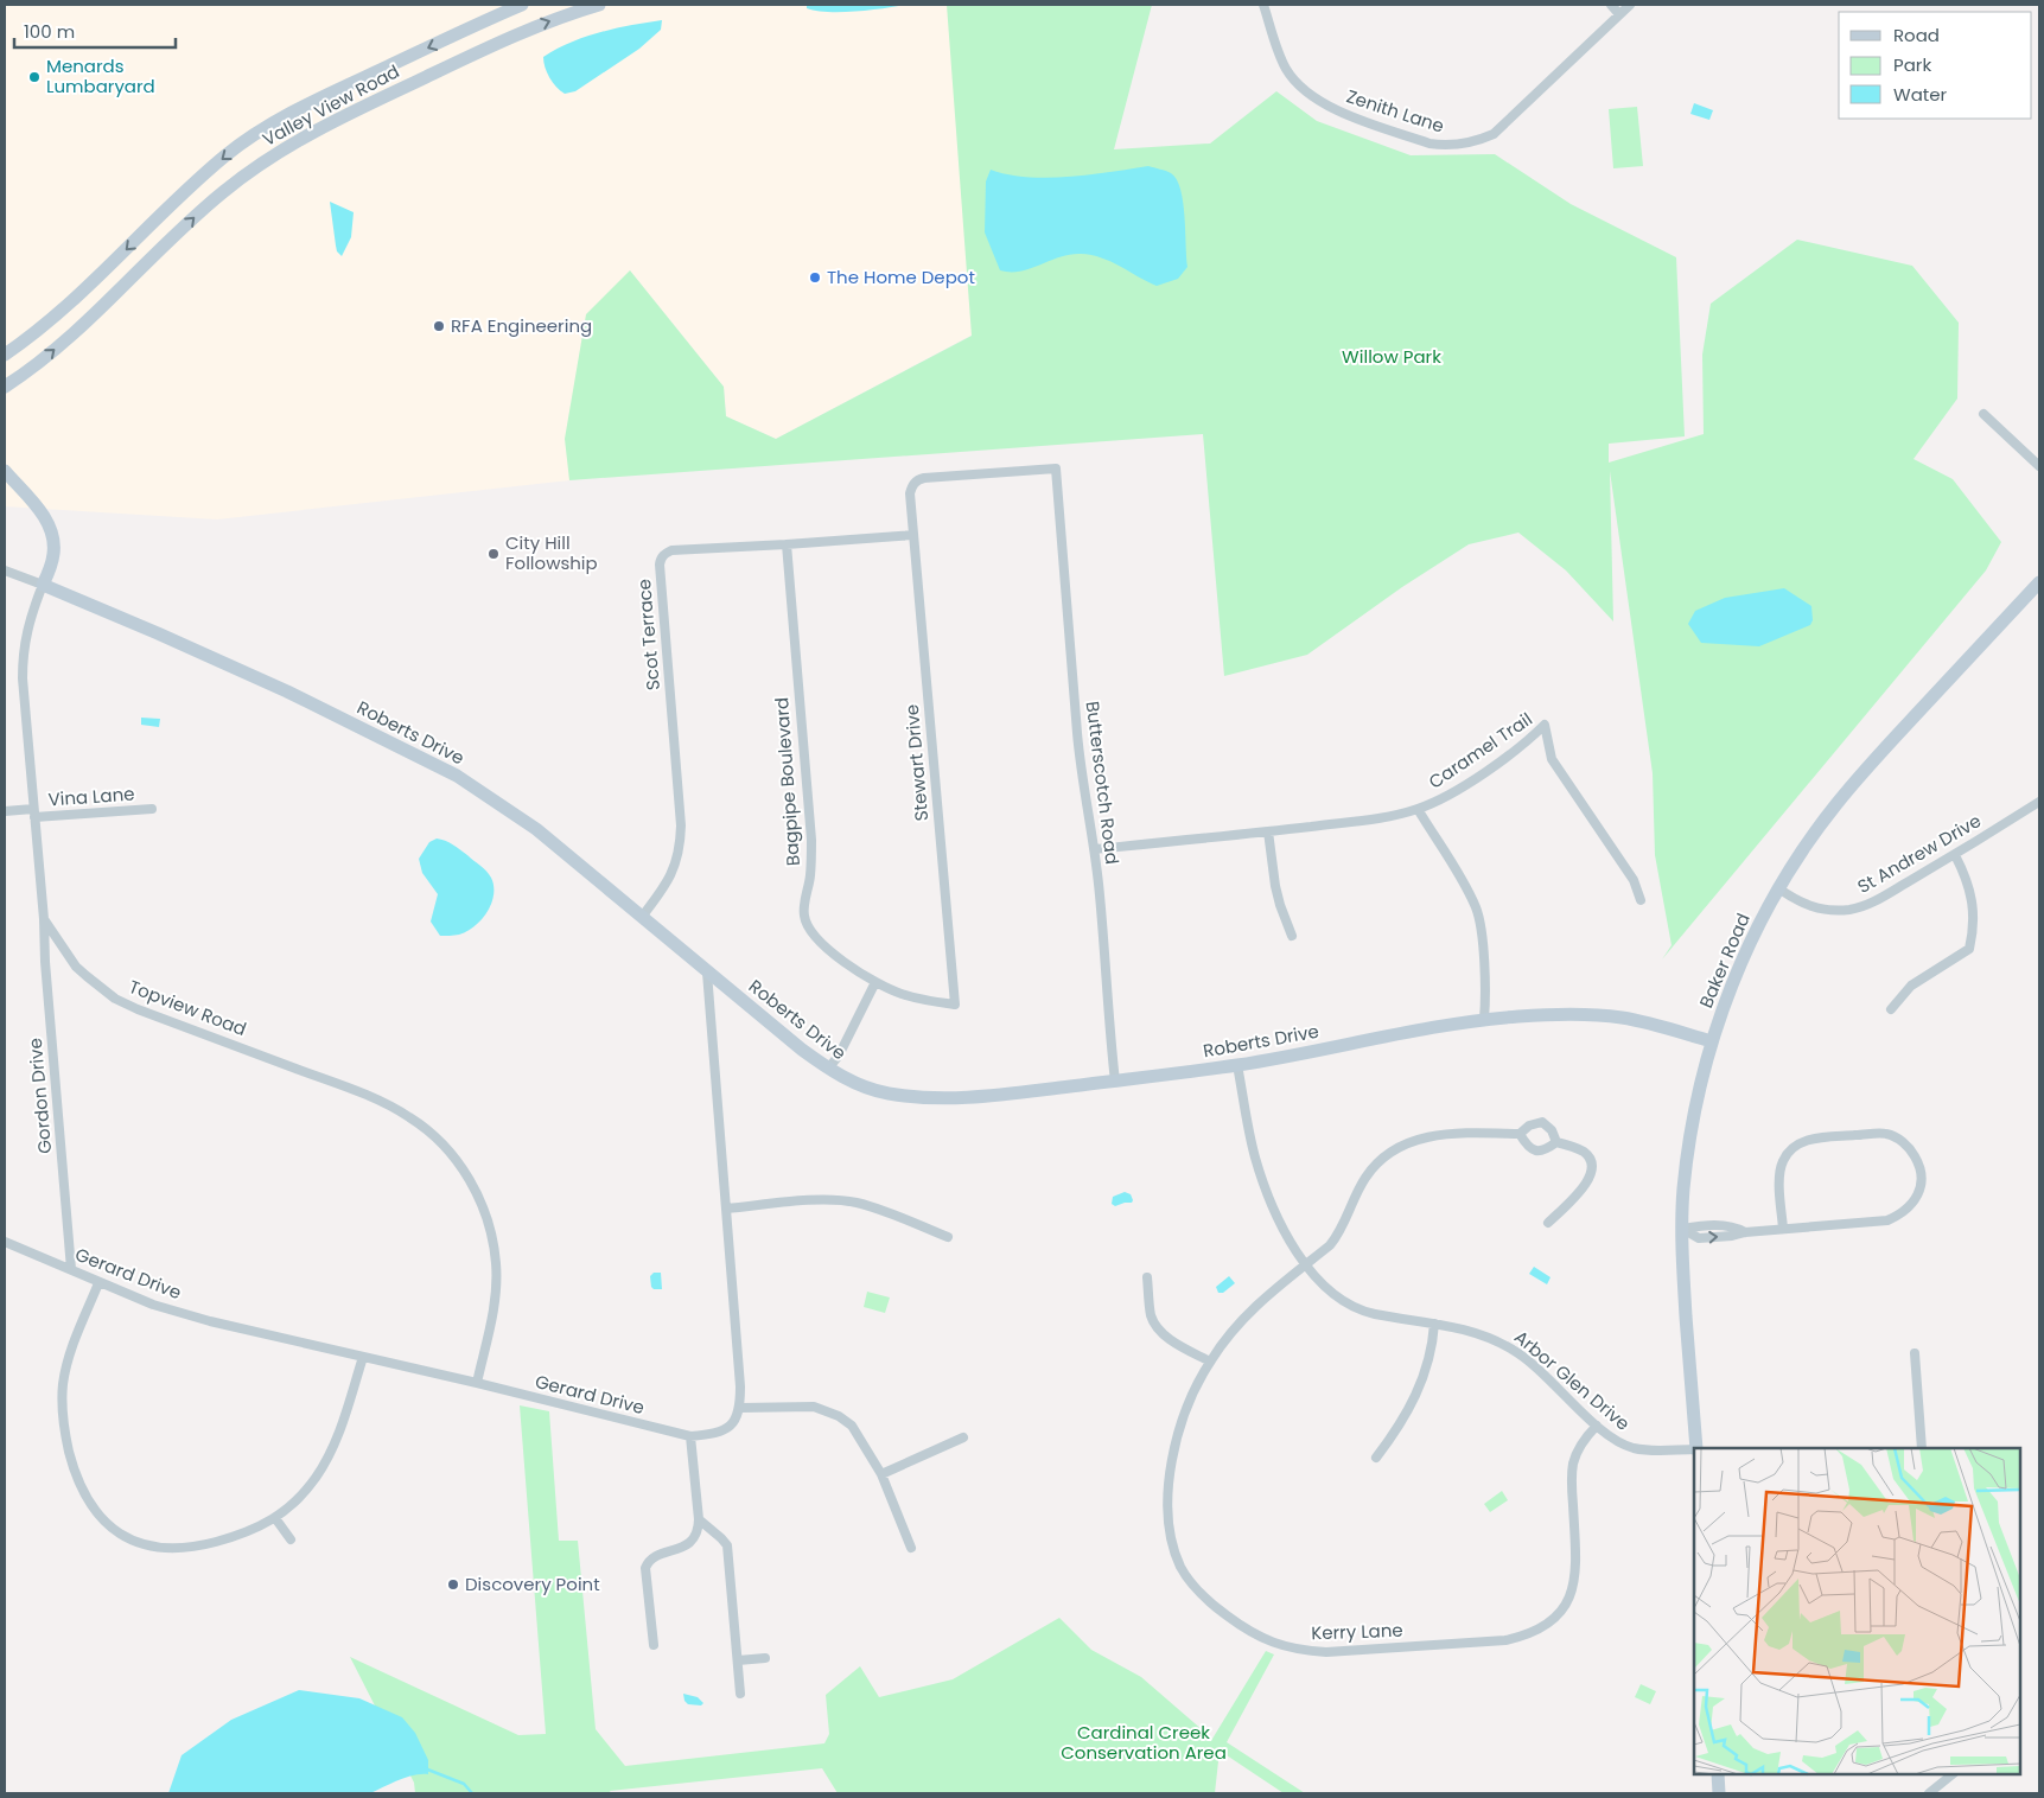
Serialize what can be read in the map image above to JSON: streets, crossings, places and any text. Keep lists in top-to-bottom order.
{
  "streets": {
    "main road": [
      "Valley View Road",
      "Roberts Drive",
      "Baker Road",
      "Topview Road"
    ],
    "street": [
      "Zenith Lane",
      "Scot Terrace",
      "Caramel Trail",
      "Stewart Drive",
      "Bagpipe Boulevard",
      "Butterscotch Road",
      "Vina Lane",
      "St Andrew Drive",
      "Gordon Drive",
      "Gerard Drive",
      "Arbor Glen Drive",
      "Kerry Lane"
    ]
  },
  "crossings": [
    ["Scot Terrace", "Roberts Drive"],
    ["Scot Terrace", "Stewart Drive"],
    ["Scot Terrace", "Bagpipe Boulevard"],
    ["Roberts Drive", "Butterscotch Road"],
    ["Roberts Drive", "Baker Road"],
    ["Roberts Drive", "Topview Road"],
    ["Roberts Drive", "Arbor Glen Drive"],
    ["Caramel Trail", "Butterscotch Road"],
    ["Stewart Drive", "Bagpipe Boulevard"],
    ["Stewart Drive", "Butterscotch Road"],
    ["Vina Lane", "Topview Road"],
    ["St Andrew Drive", "Baker Road"],
    ["Topview Road", "Gordon Drive"],
    ["Topview Road", "Gerard Drive"],
    ["Gordon Drive", "Gerard Drive"],
    ["Arbor Glen Drive", "Kerry Lane"]
  ],
  "parks": ["Willow Park", "Cardinal Creek Conservation Area"],
  "places": [
    "Menards Lumbaryard",
    "The Home Depot",
    "RFA Engineering",
    "City Hill Followship",
    "Discovery Point"
  ],
  "legend": ["Road", "Park", "Water"],
  "scale_bar": "100 m"
}
